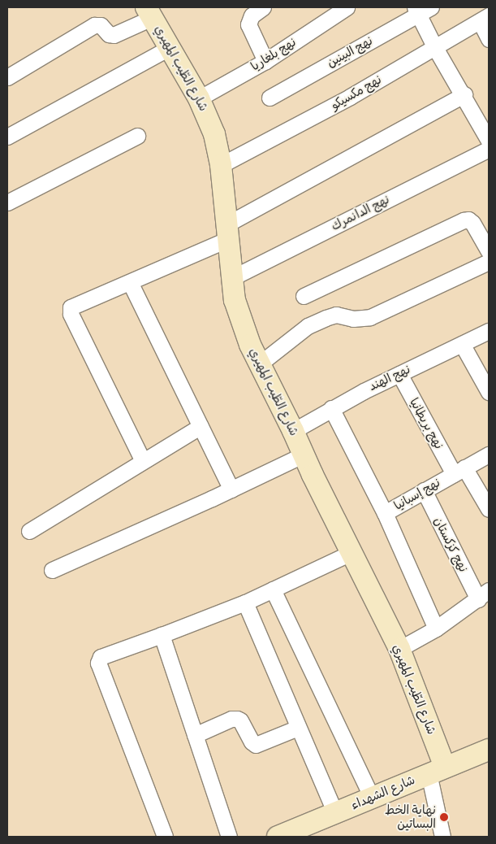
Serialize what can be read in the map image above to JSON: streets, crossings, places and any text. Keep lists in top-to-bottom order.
{
  "streets": {
    "street": [
      "نهج البينين",
      "نهج بلغاريا",
      "شارع الطّيب المهيري",
      "نهج مكسيكو",
      "نهج الدانمرك",
      "نهج الهند",
      "نهج بريطانيا",
      "نهج إسبانيا",
      "نهج كزكستان",
      "شارع الشهداء"
    ]
  },
  "crossings": [
    ["نهج بلغاريا", "شارع الطّيب المهيري"],
    ["شارع الطّيب المهيري", "نهج مكسيكو"],
    ["شارع الطّيب المهيري", "نهج الدانمرك"],
    ["شارع الطّيب المهيري", "نهج الهند"],
    ["شارع الطّيب المهيري", "شارع الشهداء"],
    ["نهج الهند", "نهج بريطانيا"],
    ["نهج الهند", "نهج إسبانيا"],
    ["نهج بريطانيا", "نهج إسبانيا"],
    ["نهج إسبانيا", "نهج كزكستان"]
  ],
  "places": ["نهاية الخط البساتين"]
}
